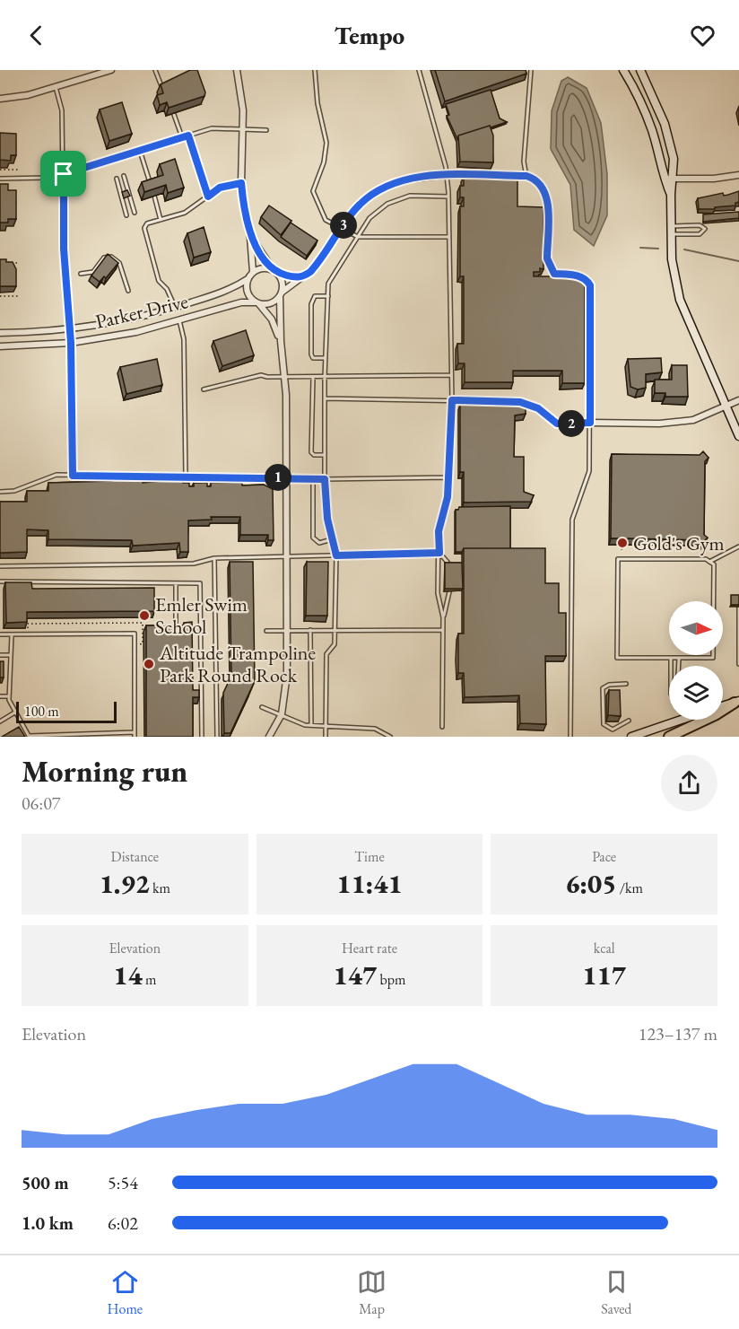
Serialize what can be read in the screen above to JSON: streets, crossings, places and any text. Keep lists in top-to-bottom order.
{
  "streets": {
    "street": ["Parker Drive"]
  },
  "places": ["Gold's Gym", "Emler Swim School", "Altitude Trampoline Park Round Rock"],
  "scale_bar": "100 m",
  "north": "right",
  "page": {
    "header": "Tempo",
    "pins": ["3", "2", "1"],
    "scale": "100 m",
    "heading": ["Morning run", "06:07"],
    "stats": [
      ["Distance", "1.92 km"],
      ["Time", "11:41"],
      ["Pace", "6:05 /km"],
      ["Elevation", "14 m"],
      ["Heart rate", "147 bpm"],
      ["kcal", "117"]
    ],
    "chart": ["Elevation", "123–137 m"],
    "list": [
      {
        "name": "500 m",
        "note": "5:54"
      },
      {
        "name": "1.0 km",
        "note": "6:02"
      }
    ],
    "tabs": ["Home", "Map", "Saved"]
  }
}
